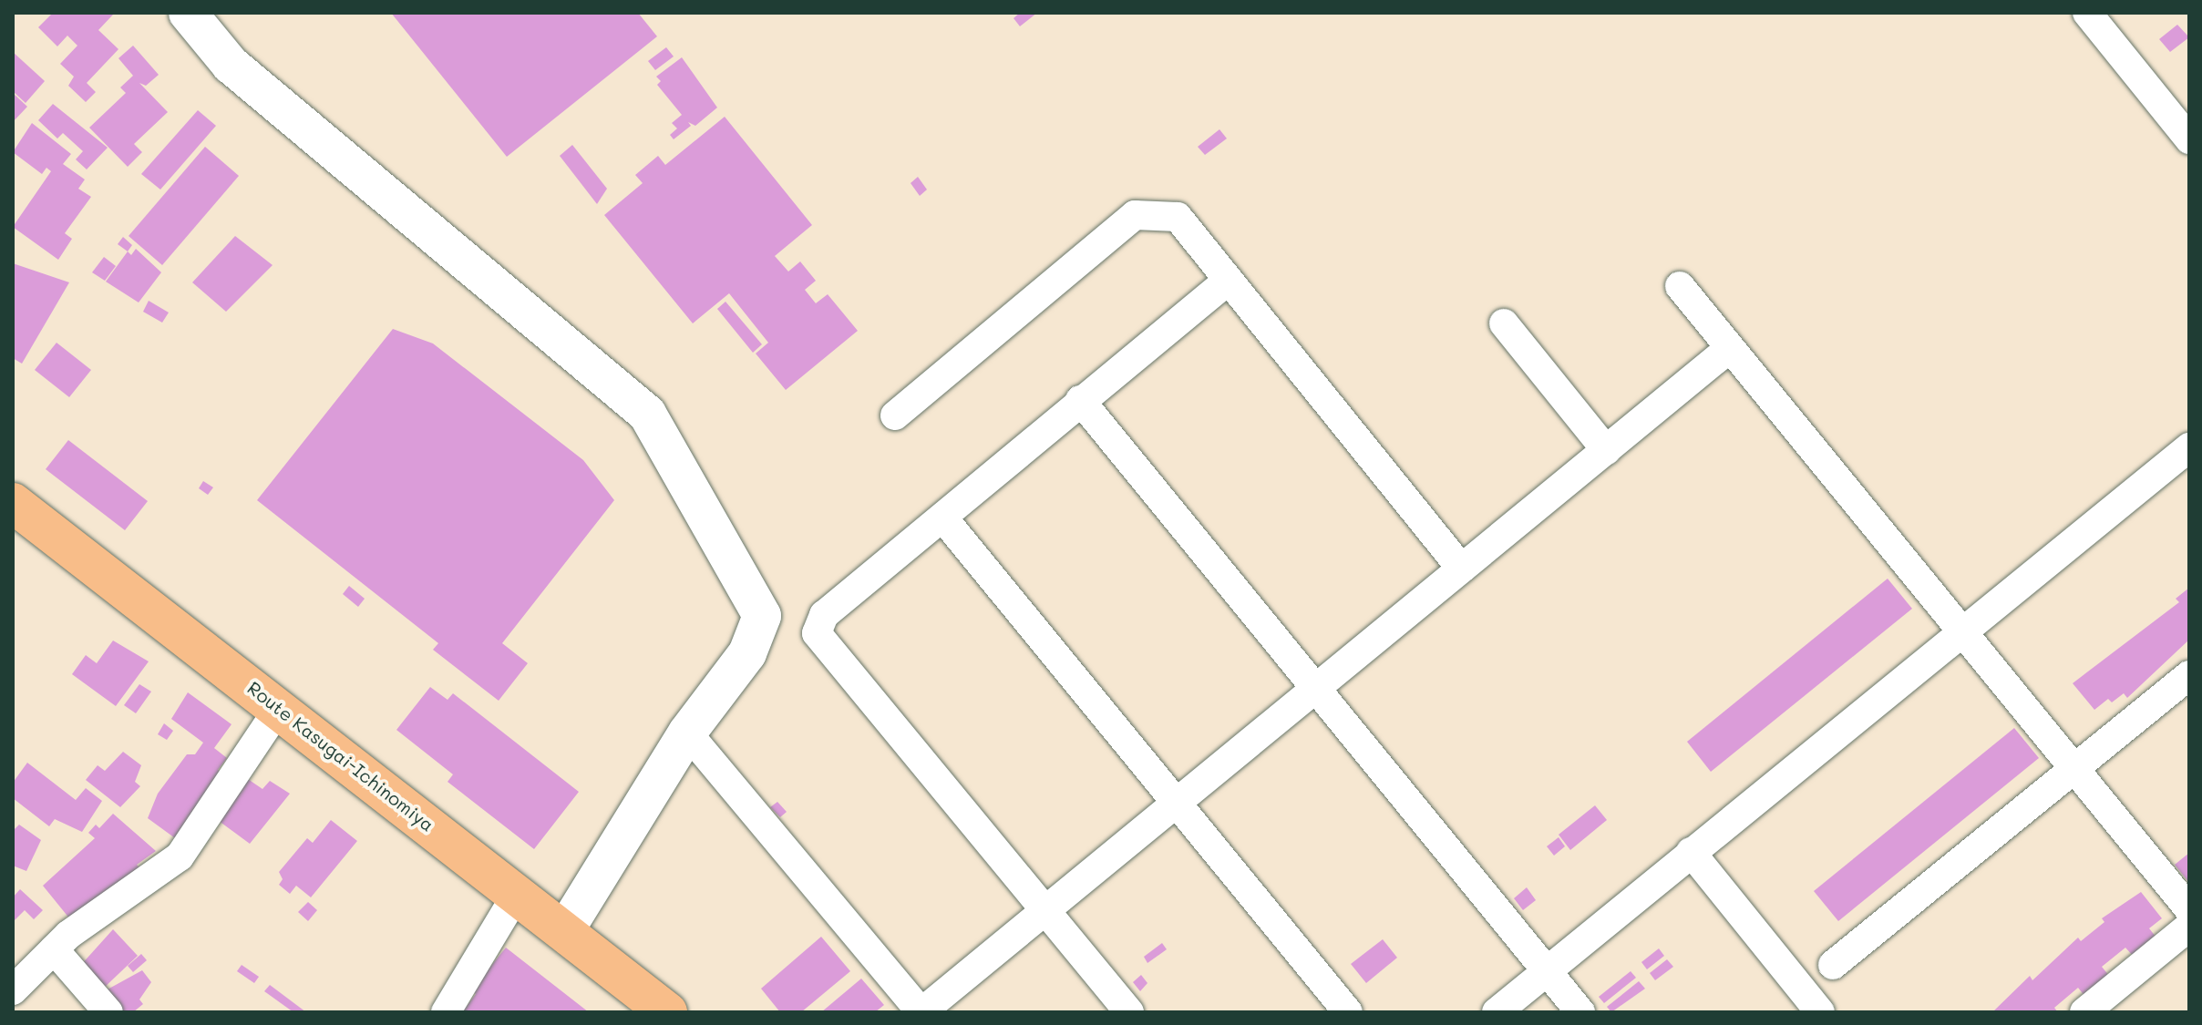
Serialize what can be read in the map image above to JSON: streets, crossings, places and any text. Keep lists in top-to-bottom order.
{
  "streets": {
    "main road": ["Route Kasugai-Ichinomiya"]
  }
}
